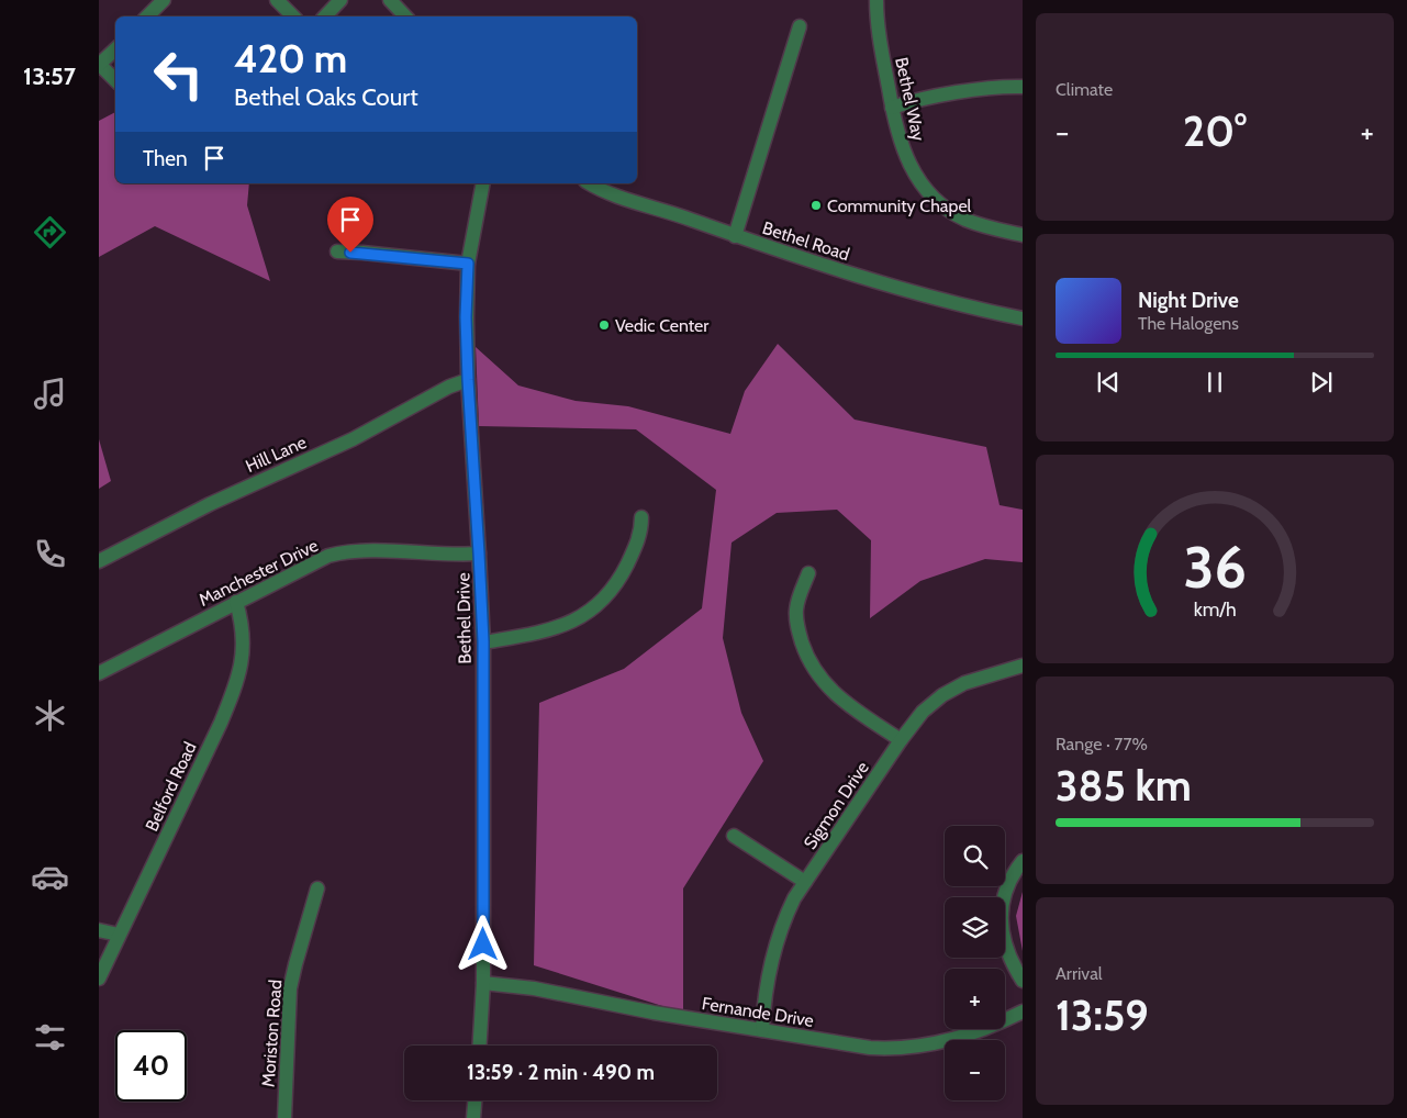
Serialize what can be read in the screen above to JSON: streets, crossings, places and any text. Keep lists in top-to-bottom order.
{
  "streets": {
    "street": [
      "Bethel Way",
      "Bethel Road",
      "Hill Lane",
      "Manchester Drive",
      "Bethel Drive",
      "Belford Road",
      "Sigmon Drive",
      "Fernande Drive",
      "Moriston Road"
    ]
  },
  "crossings": [
    ["Hill Lane", "Bethel Drive"],
    ["Manchester Drive", "Bethel Drive"],
    ["Manchester Drive", "Belford Road"],
    ["Bethel Drive", "Fernande Drive"],
    ["Sigmon Drive", "Fernande Drive"]
  ],
  "places": ["Community Chapel", "Vedic Center"],
  "page": {
    "tabs": "13:57",
    "tile": [
      "Climate",
      ["Range · 77%", "385 km"],
      ["Arrival", "13:59"]
    ],
    "turn": ["420 m", "Bethel Oaks Court"],
    "heat": ["−", "20°", "+"],
    "then": "Then",
    "song": ["Night Drive", "The Halogens"],
    "map_buttons": ["+", "−"],
    "limit": "40",
    "trip": "13:59 · 2 min · 490 m",
    "gauge": ["36", "km/h"]
  }
}
